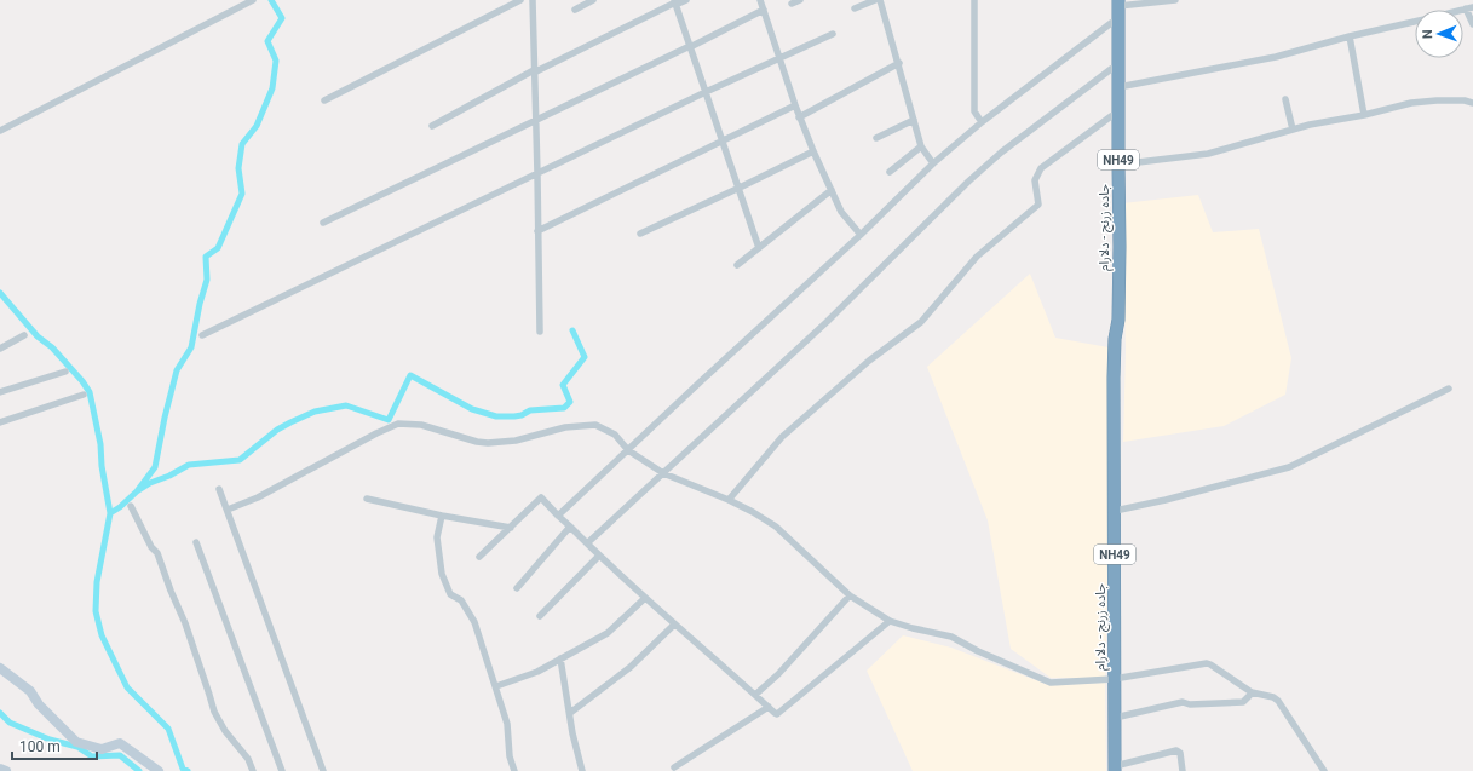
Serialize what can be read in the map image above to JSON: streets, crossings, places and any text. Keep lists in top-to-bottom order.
{
  "streets": {
    "highway": ["NH49", "جاده زرنج - دلارام"]
  },
  "scale_bar": "100 m",
  "north": "left"
}
